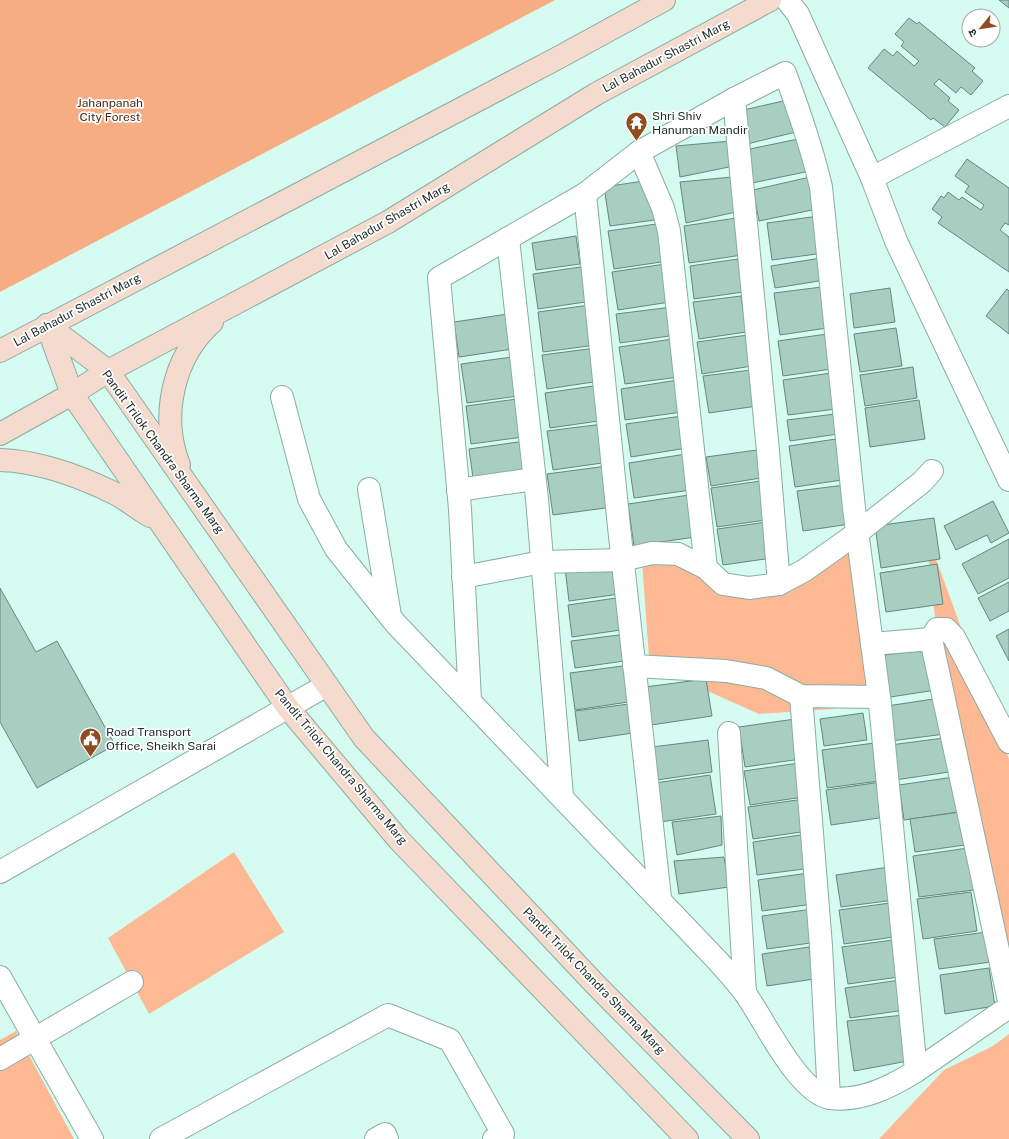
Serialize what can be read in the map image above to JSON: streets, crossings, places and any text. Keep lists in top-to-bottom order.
{
  "streets": {
    "main road": ["Lal Bahadur Shastri Marg", "Pandit Trilok Chandra Sharma Marg"]
  },
  "crossings": [
    ["Lal Bahadur Shastri Marg", "Pandit Trilok Chandra Sharma Marg"]
  ],
  "parks": ["Jahanpanah City Forest"],
  "places": {
    "temple": ["Shri Shiv Hanuman Mandir"],
    "public building": ["Road Transport Office, Sheikh Sarai"]
  },
  "north": "bottom left"
}
